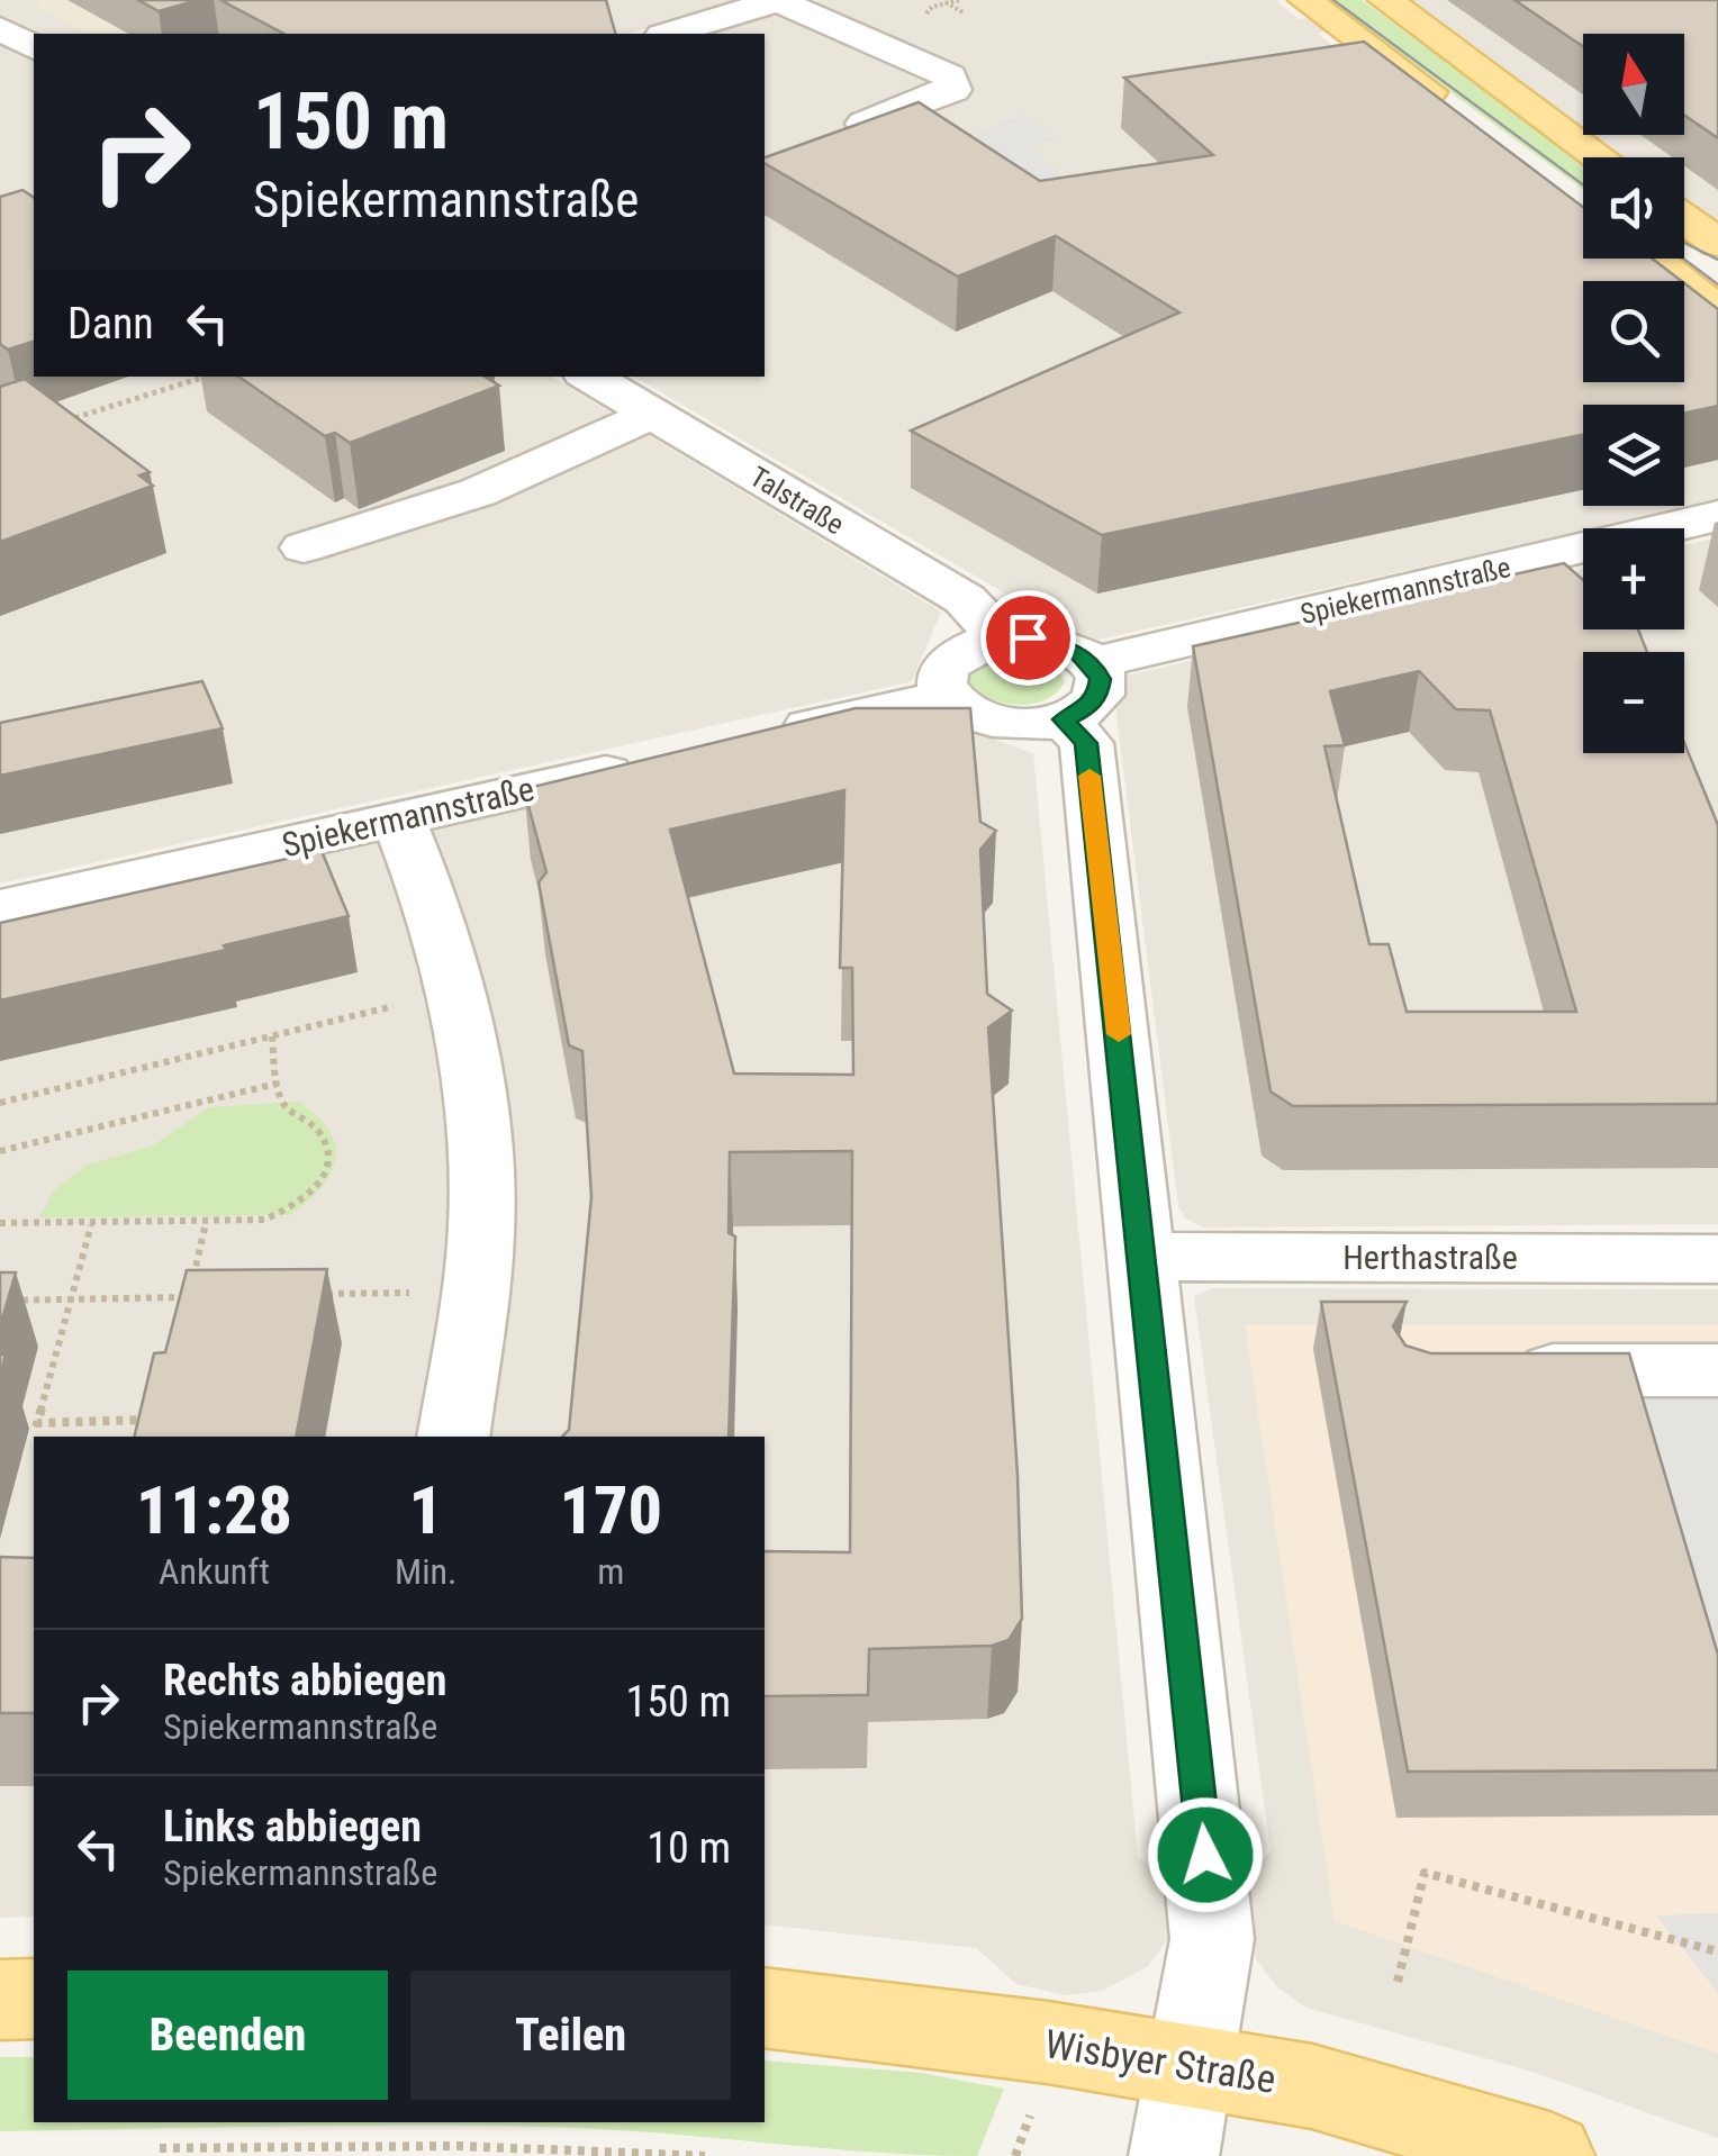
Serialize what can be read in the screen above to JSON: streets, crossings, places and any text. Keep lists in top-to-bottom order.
{
  "streets": {
    "main road": ["Wisbyer Straße"],
    "street": ["Talstraße", "Spiekermannstraße", "Herthastraße"]
  },
  "north": "top",
  "page": {
    "map_buttons": ["+", "−"],
    "turn": ["150 m", "Spiekermannstraße"],
    "then": "Dann",
    "eta": [
      "11:28",
      "Ankunft",
      "1",
      "Min.",
      "170",
      "m"
    ],
    "list": [
      {
        "name": "Rechts abbiegen",
        "note": "Spiekermannstraße",
        "value": "150 m"
      },
      {
        "name": "Links abbiegen",
        "note": "Spiekermannstraße",
        "value": "10 m"
      }
    ],
    "buttons": ["Beenden", "Teilen"]
  }
}
